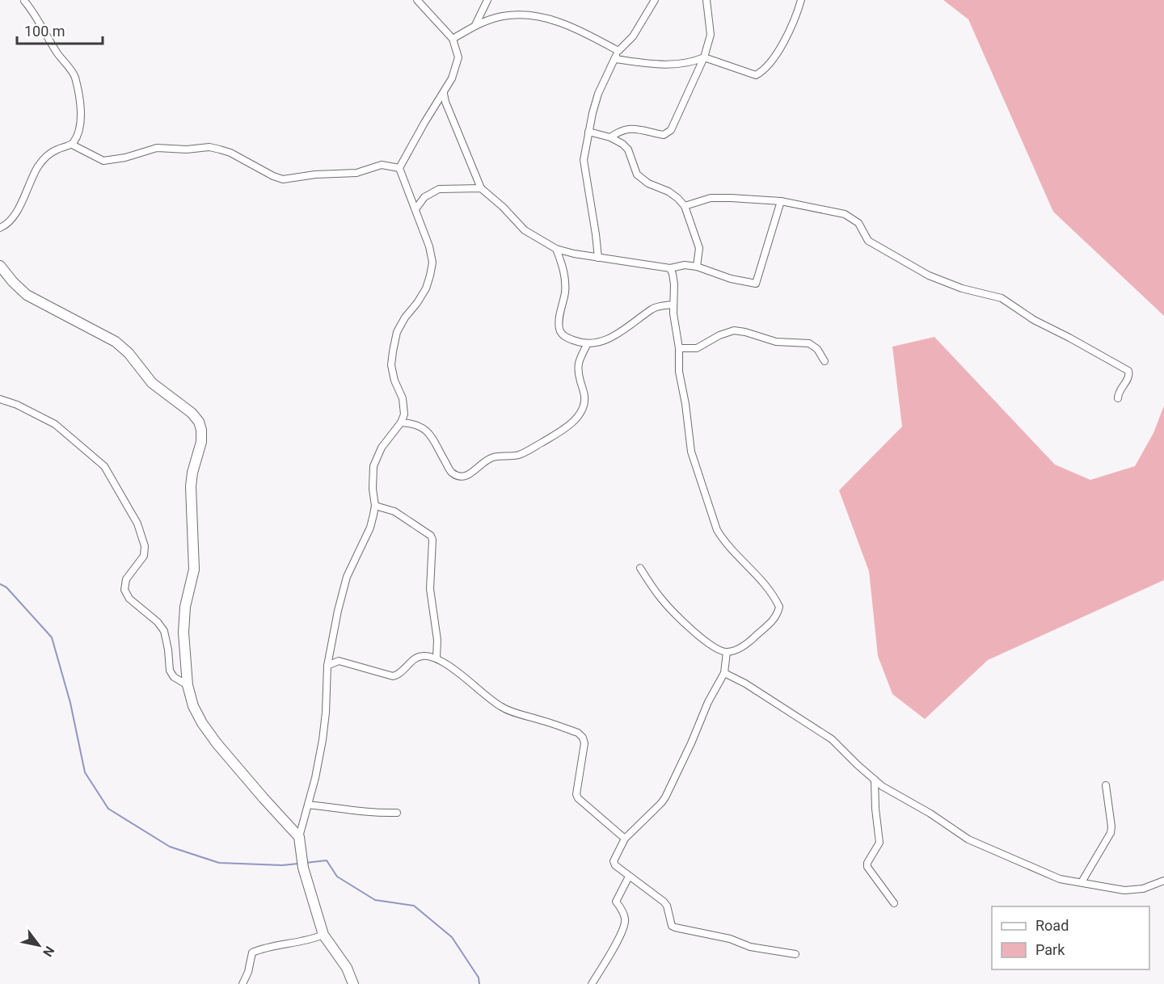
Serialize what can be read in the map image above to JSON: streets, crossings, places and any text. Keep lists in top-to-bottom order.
{
  "legend": ["Road", "Park"],
  "scale_bar": "100 m",
  "north": "bottom right"
}
